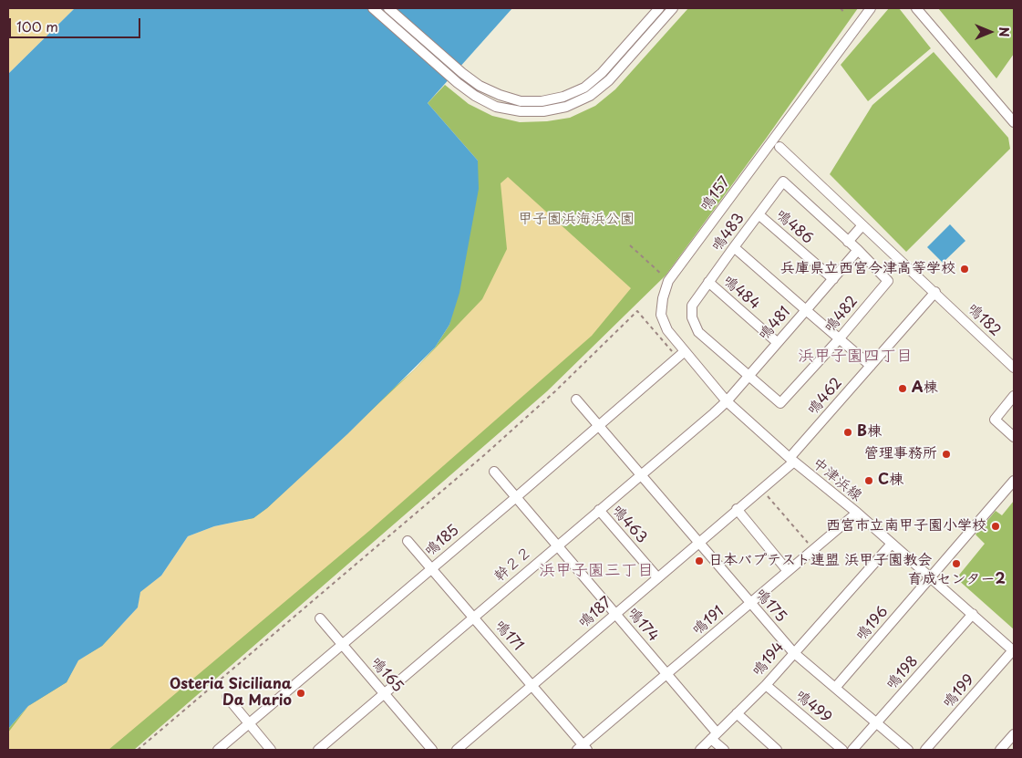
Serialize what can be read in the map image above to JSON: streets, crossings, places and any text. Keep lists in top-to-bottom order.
{
  "streets": {
    "street": [
      "鳴157",
      "鳴486",
      "鳴483",
      "鳴484",
      "鳴482",
      "鳴182",
      "鳴481",
      "鳴462",
      "中津浜線",
      "鳴463",
      "鳴185",
      "幹２２",
      "鳴175",
      "鳴187",
      "鳴191",
      "鳴196",
      "鳴174",
      "鳴171",
      "鳴194",
      "鳴198",
      "鳴165",
      "鳴199",
      "鳴499"
    ]
  },
  "crossings": [
    ["鳴157", "鳴481"],
    ["鳴157", "中津浜線"],
    ["鳴157", "鳴185"],
    ["鳴157", "幹２２"],
    ["鳴486", "鳴483"],
    ["鳴486", "鳴482"],
    ["鳴483", "鳴484"],
    ["鳴483", "鳴482"],
    ["鳴483", "鳴481"],
    ["鳴484", "鳴481"],
    ["鳴482", "鳴481"],
    ["鳴182", "鳴462"],
    ["鳴481", "鳴462"],
    ["鳴481", "中津浜線"],
    ["鳴481", "幹２２"],
    ["鳴462", "中津浜線"],
    ["鳴462", "鳴187"],
    ["中津浜線", "幹２２"],
    ["中津浜線", "鳴187"],
    ["中津浜線", "鳴191"],
    ["中津浜線", "鳴196"],
    ["中津浜線", "鳴194"],
    ["中津浜線", "鳴198"],
    ["中津浜線", "鳴199"],
    ["鳴463", "幹２２"],
    ["鳴463", "鳴187"],
    ["鳴185", "鳴175"],
    ["鳴185", "鳴174"],
    ["鳴185", "鳴171"],
    ["鳴185", "鳴165"],
    ["幹２２", "鳴175"],
    ["幹２２", "鳴174"],
    ["幹２２", "鳴171"],
    ["幹２２", "鳴165"],
    ["鳴175", "鳴187"],
    ["鳴175", "鳴191"],
    ["鳴175", "鳴196"],
    ["鳴175", "鳴194"],
    ["鳴175", "鳴198"],
    ["鳴187", "鳴174"],
    ["鳴187", "鳴171"],
    ["鳴191", "鳴174"],
    ["鳴191", "鳴171"],
    ["鳴174", "鳴194"],
    ["鳴194", "鳴499"]
  ],
  "districts": ["浜甲子園四丁目", "浜甲子園三丁目"],
  "parks": ["甲子園浜海浜公園"],
  "places": [
    "兵庫県立西宮今津高等学校",
    "A棟",
    "B棟",
    "管理事務所",
    "C棟",
    "西宮市立南甲子園小学校",
    "日本バプテスト連盟 浜甲子園教会",
    "育成センター2",
    "Osteria Siciliana Da Mario"
  ],
  "scale_bar": "100 m",
  "north": "right"
}
